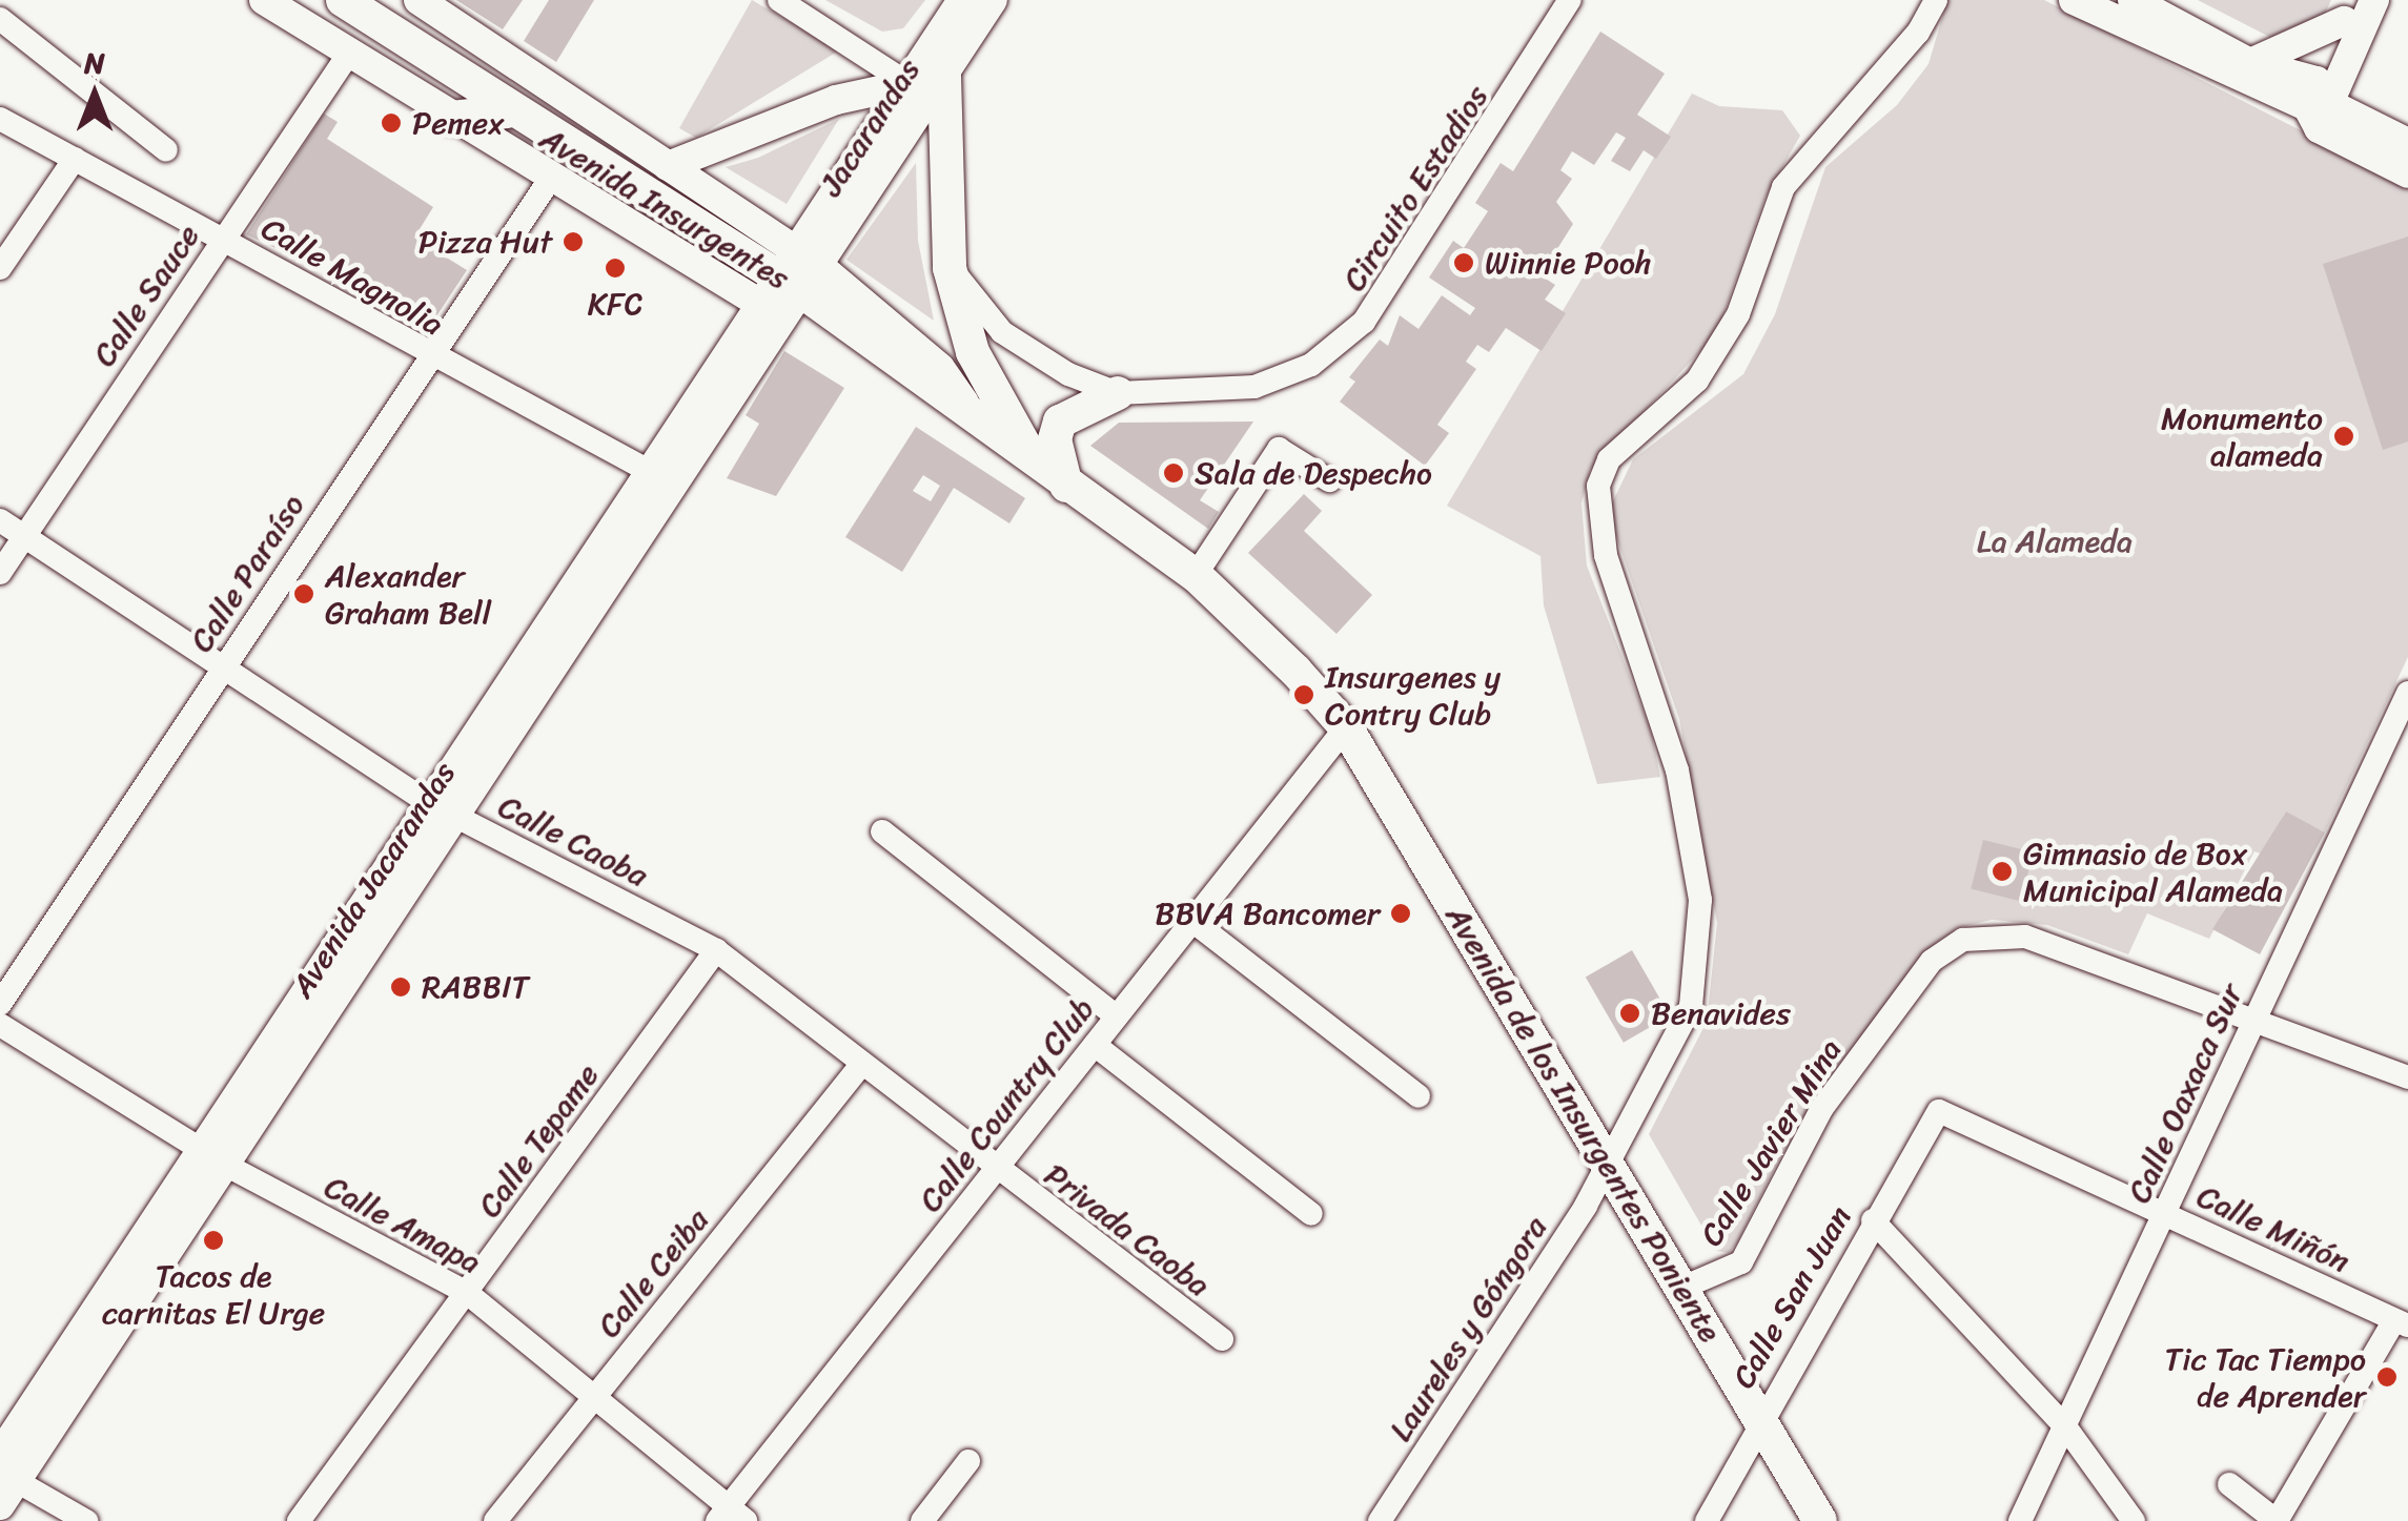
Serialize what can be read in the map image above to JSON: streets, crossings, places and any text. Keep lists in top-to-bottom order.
{
  "streets": {
    "highway": ["Avenida Insurgentes", "Avenida de los Insurgentes Poniente"],
    "main road": ["Jacarandas", "Avenida Jacarandas"],
    "street": [
      "Circuito Estadios",
      "Calle Magnolia",
      "Calle Sauce",
      "Calle Paraíso",
      "Calle Caoba",
      "Calle Oaxaca Sur",
      "Calle Country Club",
      "Calle Tepame",
      "Calle Javier Mina",
      "Calle Amapa",
      "Calle Miñón",
      "Privada Caoba",
      "Calle Ceiba",
      "Calle San Juan",
      "Laureles y Góngora"
    ]
  },
  "crossings": [
    ["Jacarandas", "Avenida Insurgentes"],
    ["Jacarandas", "Avenida Jacarandas"],
    ["Avenida Insurgentes", "Avenida Jacarandas"],
    ["Avenida Insurgentes", "Calle Country Club"],
    ["Avenida Insurgentes", "Avenida de los Insurgentes Poniente"],
    ["Calle Magnolia", "Calle Sauce"],
    ["Calle Magnolia", "Calle Paraíso"],
    ["Calle Magnolia", "Avenida Jacarandas"],
    ["Calle Sauce", "Calle Caoba"],
    ["Calle Paraíso", "Calle Caoba"],
    ["Calle Caoba", "Avenida Jacarandas"],
    ["Calle Caoba", "Calle Country Club"],
    ["Calle Caoba", "Calle Tepame"],
    ["Calle Caoba", "Privada Caoba"],
    ["Calle Caoba", "Calle Ceiba"],
    ["Avenida Jacarandas", "Calle Amapa"],
    ["Calle Oaxaca Sur", "Calle Javier Mina"],
    ["Calle Oaxaca Sur", "Calle Miñón"],
    ["Calle Country Club", "Avenida de los Insurgentes Poniente"],
    ["Calle Country Club", "Calle Amapa"],
    ["Calle Country Club", "Privada Caoba"],
    ["Avenida de los Insurgentes Poniente", "Calle Javier Mina"],
    ["Avenida de los Insurgentes Poniente", "Calle San Juan"],
    ["Avenida de los Insurgentes Poniente", "Laureles y Góngora"],
    ["Calle Tepame", "Calle Amapa"],
    ["Calle Amapa", "Calle Ceiba"],
    ["Calle Miñón", "Calle San Juan"]
  ],
  "parks": ["La Alameda"],
  "places": [
    "Pemex",
    "Pizza Hut",
    "Winnie Pooh",
    "KFC",
    "Monumento alameda",
    "Sala de Despecho",
    "Alexander Graham Bell",
    "Insurgenes y Contry Club",
    "Gimnasio de Box Municipal Alameda",
    "BBVA Bancomer",
    "RABBIT",
    "Benavides",
    "Tacos de carnitas El Urge",
    "Tic Tac Tiempo de Aprender"
  ],
  "north": "top"
}
